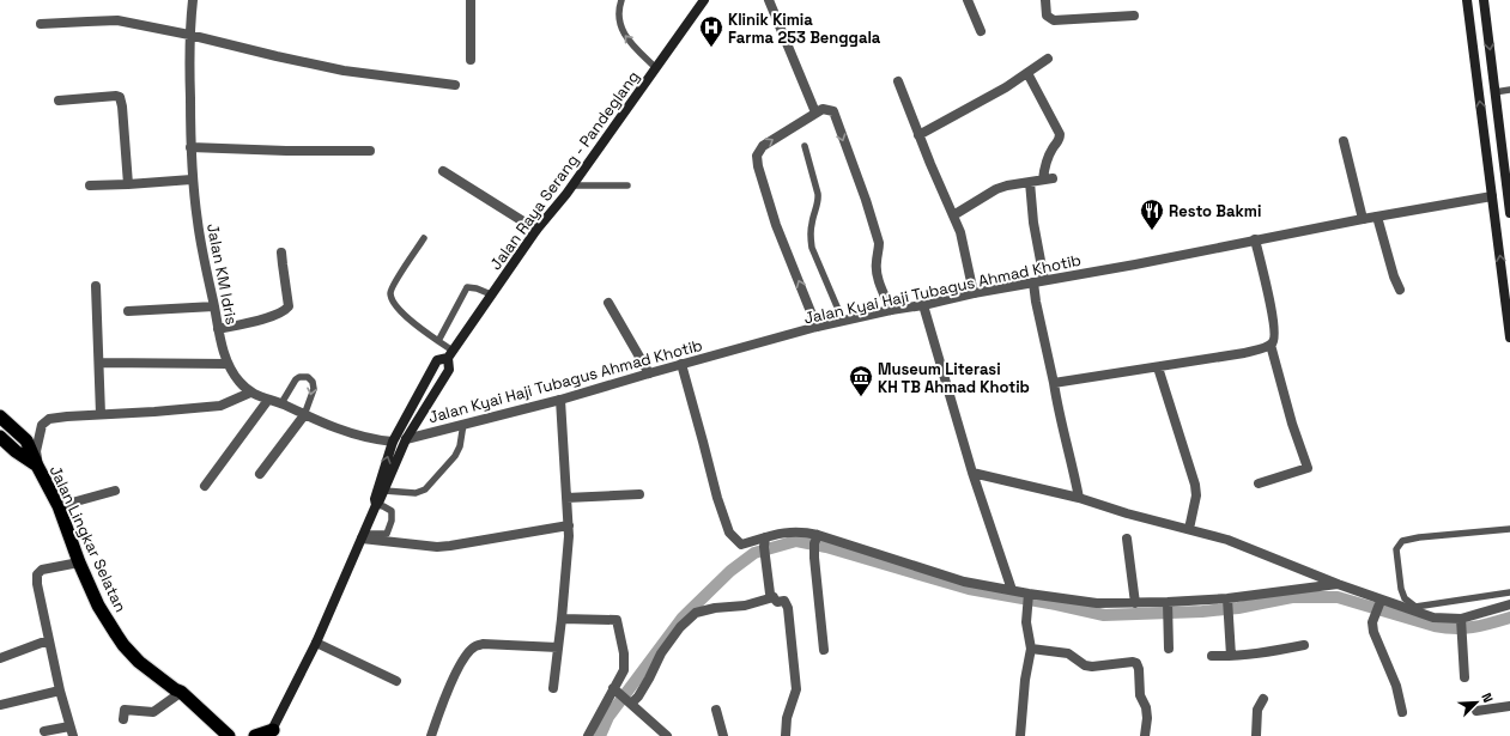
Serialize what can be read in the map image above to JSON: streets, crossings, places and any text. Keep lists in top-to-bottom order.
{
  "streets": {
    "highway": ["Jalan Lingkar Selatan"],
    "main road": ["Jalan Raya Serang - Pandeglang"],
    "street": ["Jalan KM Idris", "Jalan Kyai Haji Tubagus Ahmad Khotib"]
  },
  "crossings": [
    ["Jalan Raya Serang - Pandeglang", "Jalan KM Idris"],
    ["Jalan Raya Serang - Pandeglang", "Jalan Kyai Haji Tubagus Ahmad Khotib"]
  ],
  "places": {
    "hospital": ["Klinik Kimia Farma 253 Benggala"],
    "restaurant": ["Resto Bakmi"],
    "museum": ["Museum Literasi KH TB Ahmad Khotib"]
  },
  "north": "top right"
}
